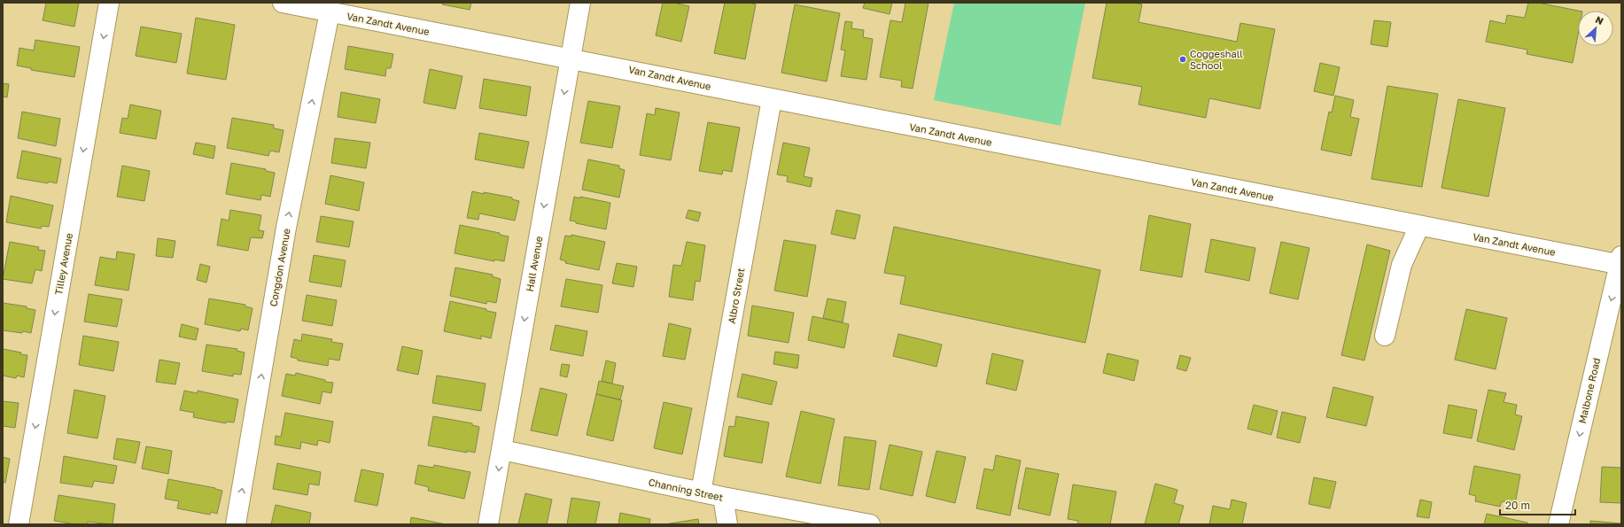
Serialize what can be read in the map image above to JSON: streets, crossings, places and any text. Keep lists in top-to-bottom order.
{
  "streets": {
    "street": [
      "Van Zandt Avenue",
      "Tilley Avenue",
      "Hall Avenue",
      "Congdon Avenue",
      "Albro Street",
      "Malbone Road",
      "Channing Street"
    ]
  },
  "crossings": [
    ["Van Zandt Avenue", "Hall Avenue"],
    ["Van Zandt Avenue", "Congdon Avenue"],
    ["Van Zandt Avenue", "Albro Street"],
    ["Van Zandt Avenue", "Malbone Road"],
    ["Hall Avenue", "Channing Street"],
    ["Albro Street", "Channing Street"]
  ],
  "one_way": [
    "Tilley Avenue",
    "Hall Avenue",
    "Congdon Avenue",
    "Malbone Road"
  ],
  "places": ["Coggeshall School"],
  "scale_bar": "20 m",
  "north": "top right"
}
